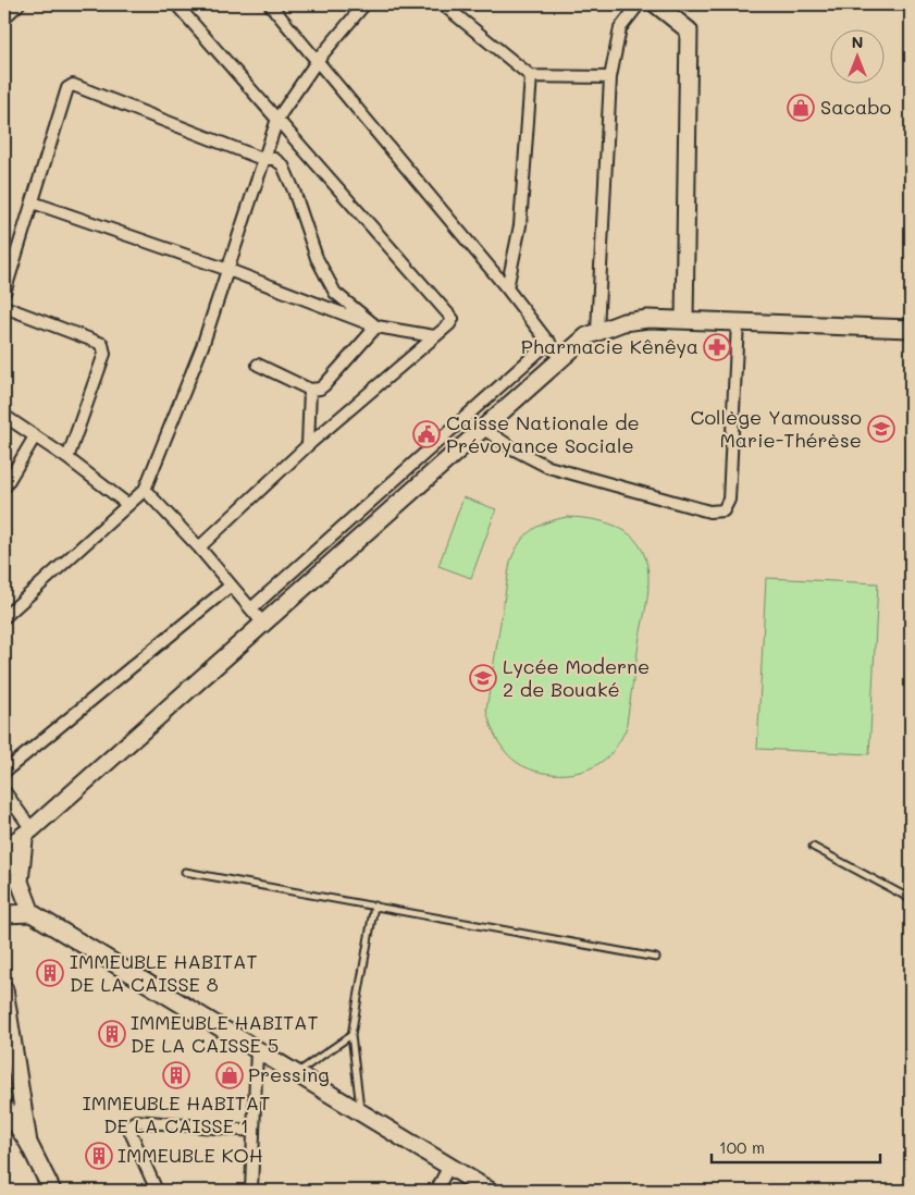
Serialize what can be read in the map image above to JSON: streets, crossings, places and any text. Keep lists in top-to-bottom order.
{
  "places": {
    "shop": ["Sacabo", "Pressing"],
    "pharmacy": ["Pharmacie Kênêya"],
    "school or university": ["Collège Yamousso Marie-Thérèse", "Lycée Moderne 2 de Bouaké"],
    "public building": ["Caisse Nationale de Prévoyance Sociale"],
    "building": [
      "IMMEUBLE HABITAT DE LA CAISSE 8",
      "IMMEUBLE HABITAT DE LA CAISSE 5",
      "IMMEUBLE HABITAT DE LA CAISSE 1",
      "IMMEUBLE KOH"
    ]
  },
  "scale_bar": "100 m",
  "north": "top"
}
